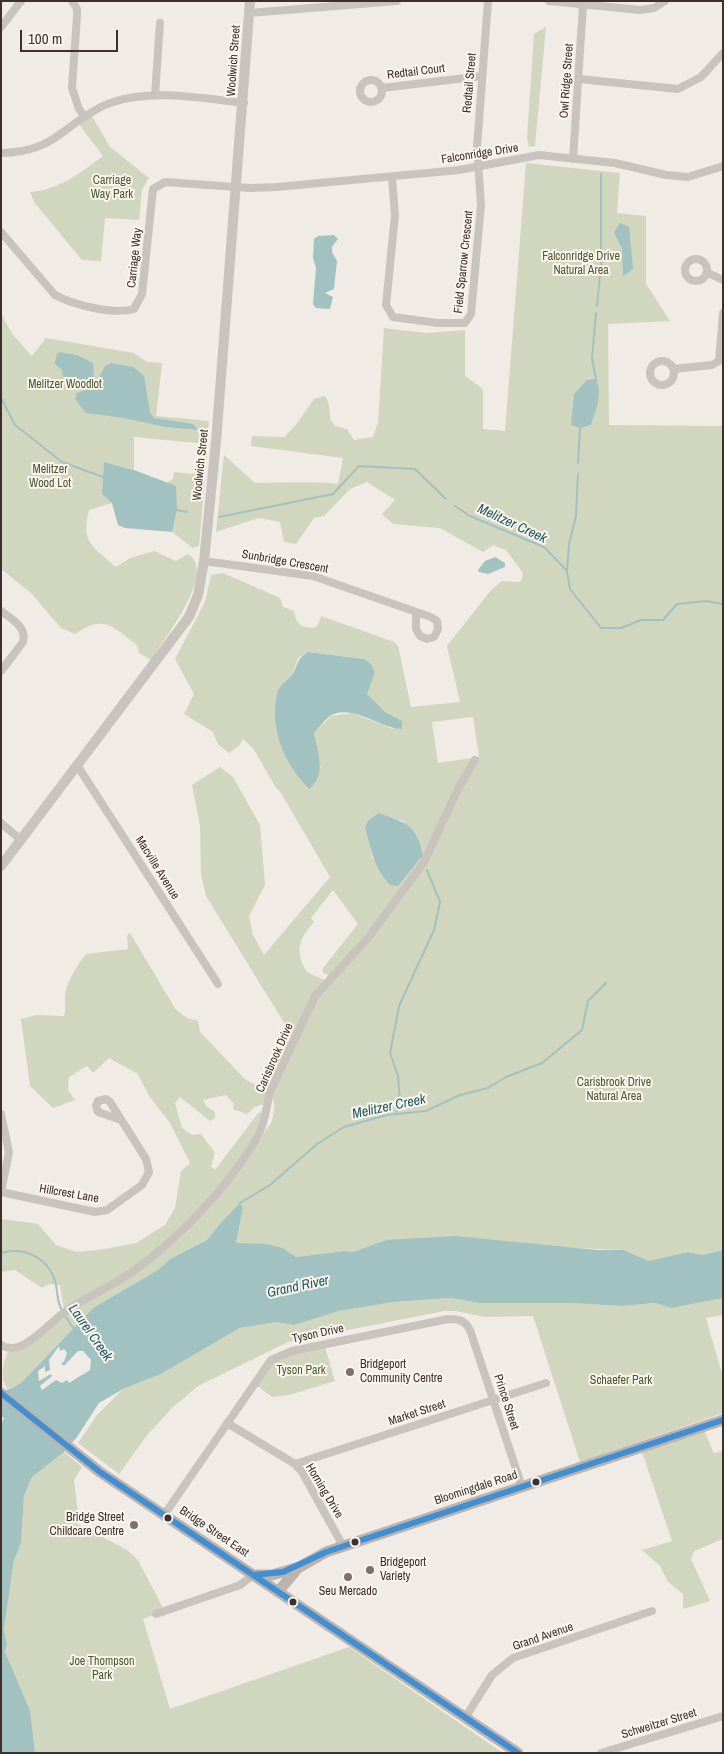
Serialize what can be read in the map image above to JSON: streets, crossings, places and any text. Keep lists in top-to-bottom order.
{
  "streets": {
    "main road": ["Bloomingdale Road", "Bridge Street East"],
    "street": [
      "Woolwich Street",
      "Redtail Court",
      "Owl Ridge Street",
      "Redtail Street",
      "Falconridge Drive",
      "Carriage Way",
      "Field Sparrow Crescent",
      "Sunbridge Crescent",
      "Macville Avenue",
      "Carisbrook Drive",
      "Hillcrest Lane",
      "Tyson Drive",
      "Prince Street",
      "Market Street",
      "Horning Drive",
      "Grand Avenue",
      "Schweitzer Street"
    ]
  },
  "crossings": [
    ["Woolwich Street", "Falconridge Drive"],
    ["Woolwich Street", "Carriage Way"],
    ["Woolwich Street", "Sunbridge Crescent"],
    ["Woolwich Street", "Macville Avenue"],
    ["Redtail Court", "Redtail Street"],
    ["Owl Ridge Street", "Falconridge Drive"],
    ["Redtail Street", "Falconridge Drive"],
    ["Redtail Street", "Field Sparrow Crescent"],
    ["Falconridge Drive", "Carriage Way"],
    ["Falconridge Drive", "Field Sparrow Crescent"],
    ["Tyson Drive", "Prince Street"],
    ["Tyson Drive", "Horning Drive"],
    ["Tyson Drive", "Bridge Street East"],
    ["Prince Street", "Market Street"],
    ["Prince Street", "Bloomingdale Road"],
    ["Market Street", "Horning Drive"],
    ["Bloomingdale Road", "Horning Drive"],
    ["Bloomingdale Road", "Bridge Street East"],
    ["Bridge Street East", "Grand Avenue"]
  ],
  "water": ["Melitzer Creek", "Grand River", "Laurel Creek"],
  "parks": [
    "Carriage Way Park",
    "Falconridge Drive Natural Area",
    "Melitzer Woodlot",
    "Melitzer Wood Lot",
    "Carisbrook Drive Natural Area",
    "Tyson Park",
    "Schaefer Park",
    "Joe Thompson Park"
  ],
  "places": [
    "Bridgeport Community Centre",
    "Bridge Street Childcare Centre",
    "Bridgeport Variety",
    "Seu Mercado"
  ],
  "scale_bar": "100 m"
}
